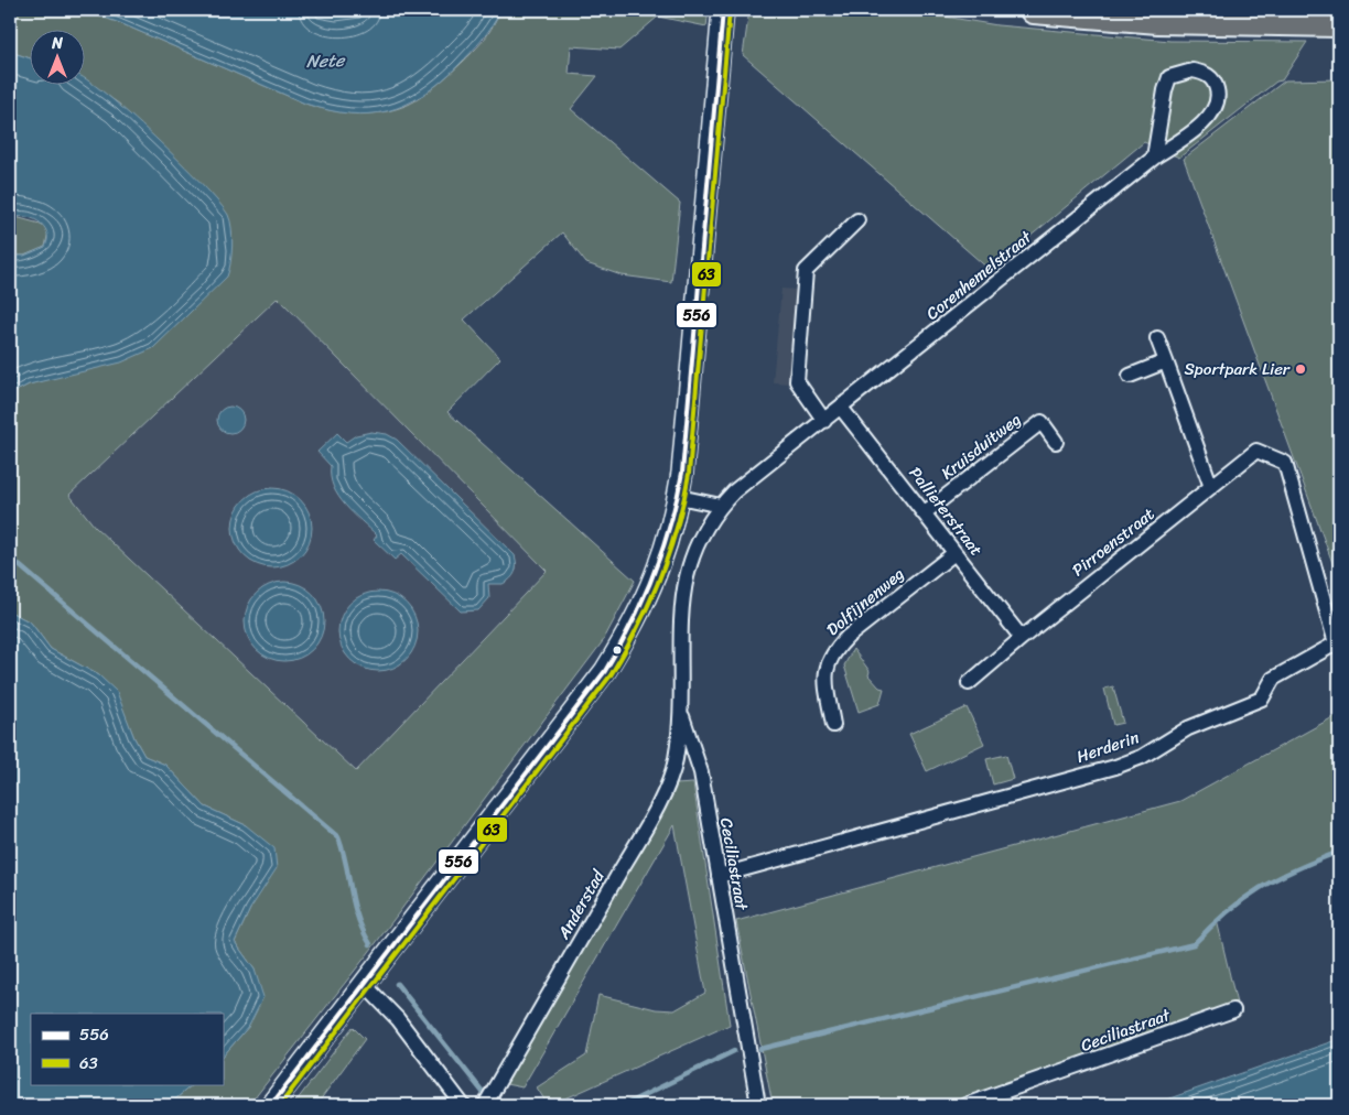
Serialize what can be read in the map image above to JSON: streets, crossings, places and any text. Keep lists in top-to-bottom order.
{
  "streets": {
    "street": [
      "Corenhemelstraat",
      "Kruisduitweg",
      "Pallieterstraat",
      "Pirroenstraat",
      "Dolfijnenweg",
      "Herderin",
      "Ceciliastraat",
      "Anderstad"
    ]
  },
  "crossings": [
    ["Corenhemelstraat", "Pallieterstraat"],
    ["Corenhemelstraat", "Ceciliastraat"],
    ["Kruisduitweg", "Pallieterstraat"],
    ["Pallieterstraat", "Pirroenstraat"],
    ["Pallieterstraat", "Dolfijnenweg"],
    ["Pirroenstraat", "Herderin"],
    ["Herderin", "Ceciliastraat"],
    ["Ceciliastraat", "Anderstad"]
  ],
  "water": ["Nete"],
  "places": ["Sportpark Lier"],
  "lines": ["transit line 556", "transit line 63"],
  "legend": ["556", "63"],
  "north": "top"
}
